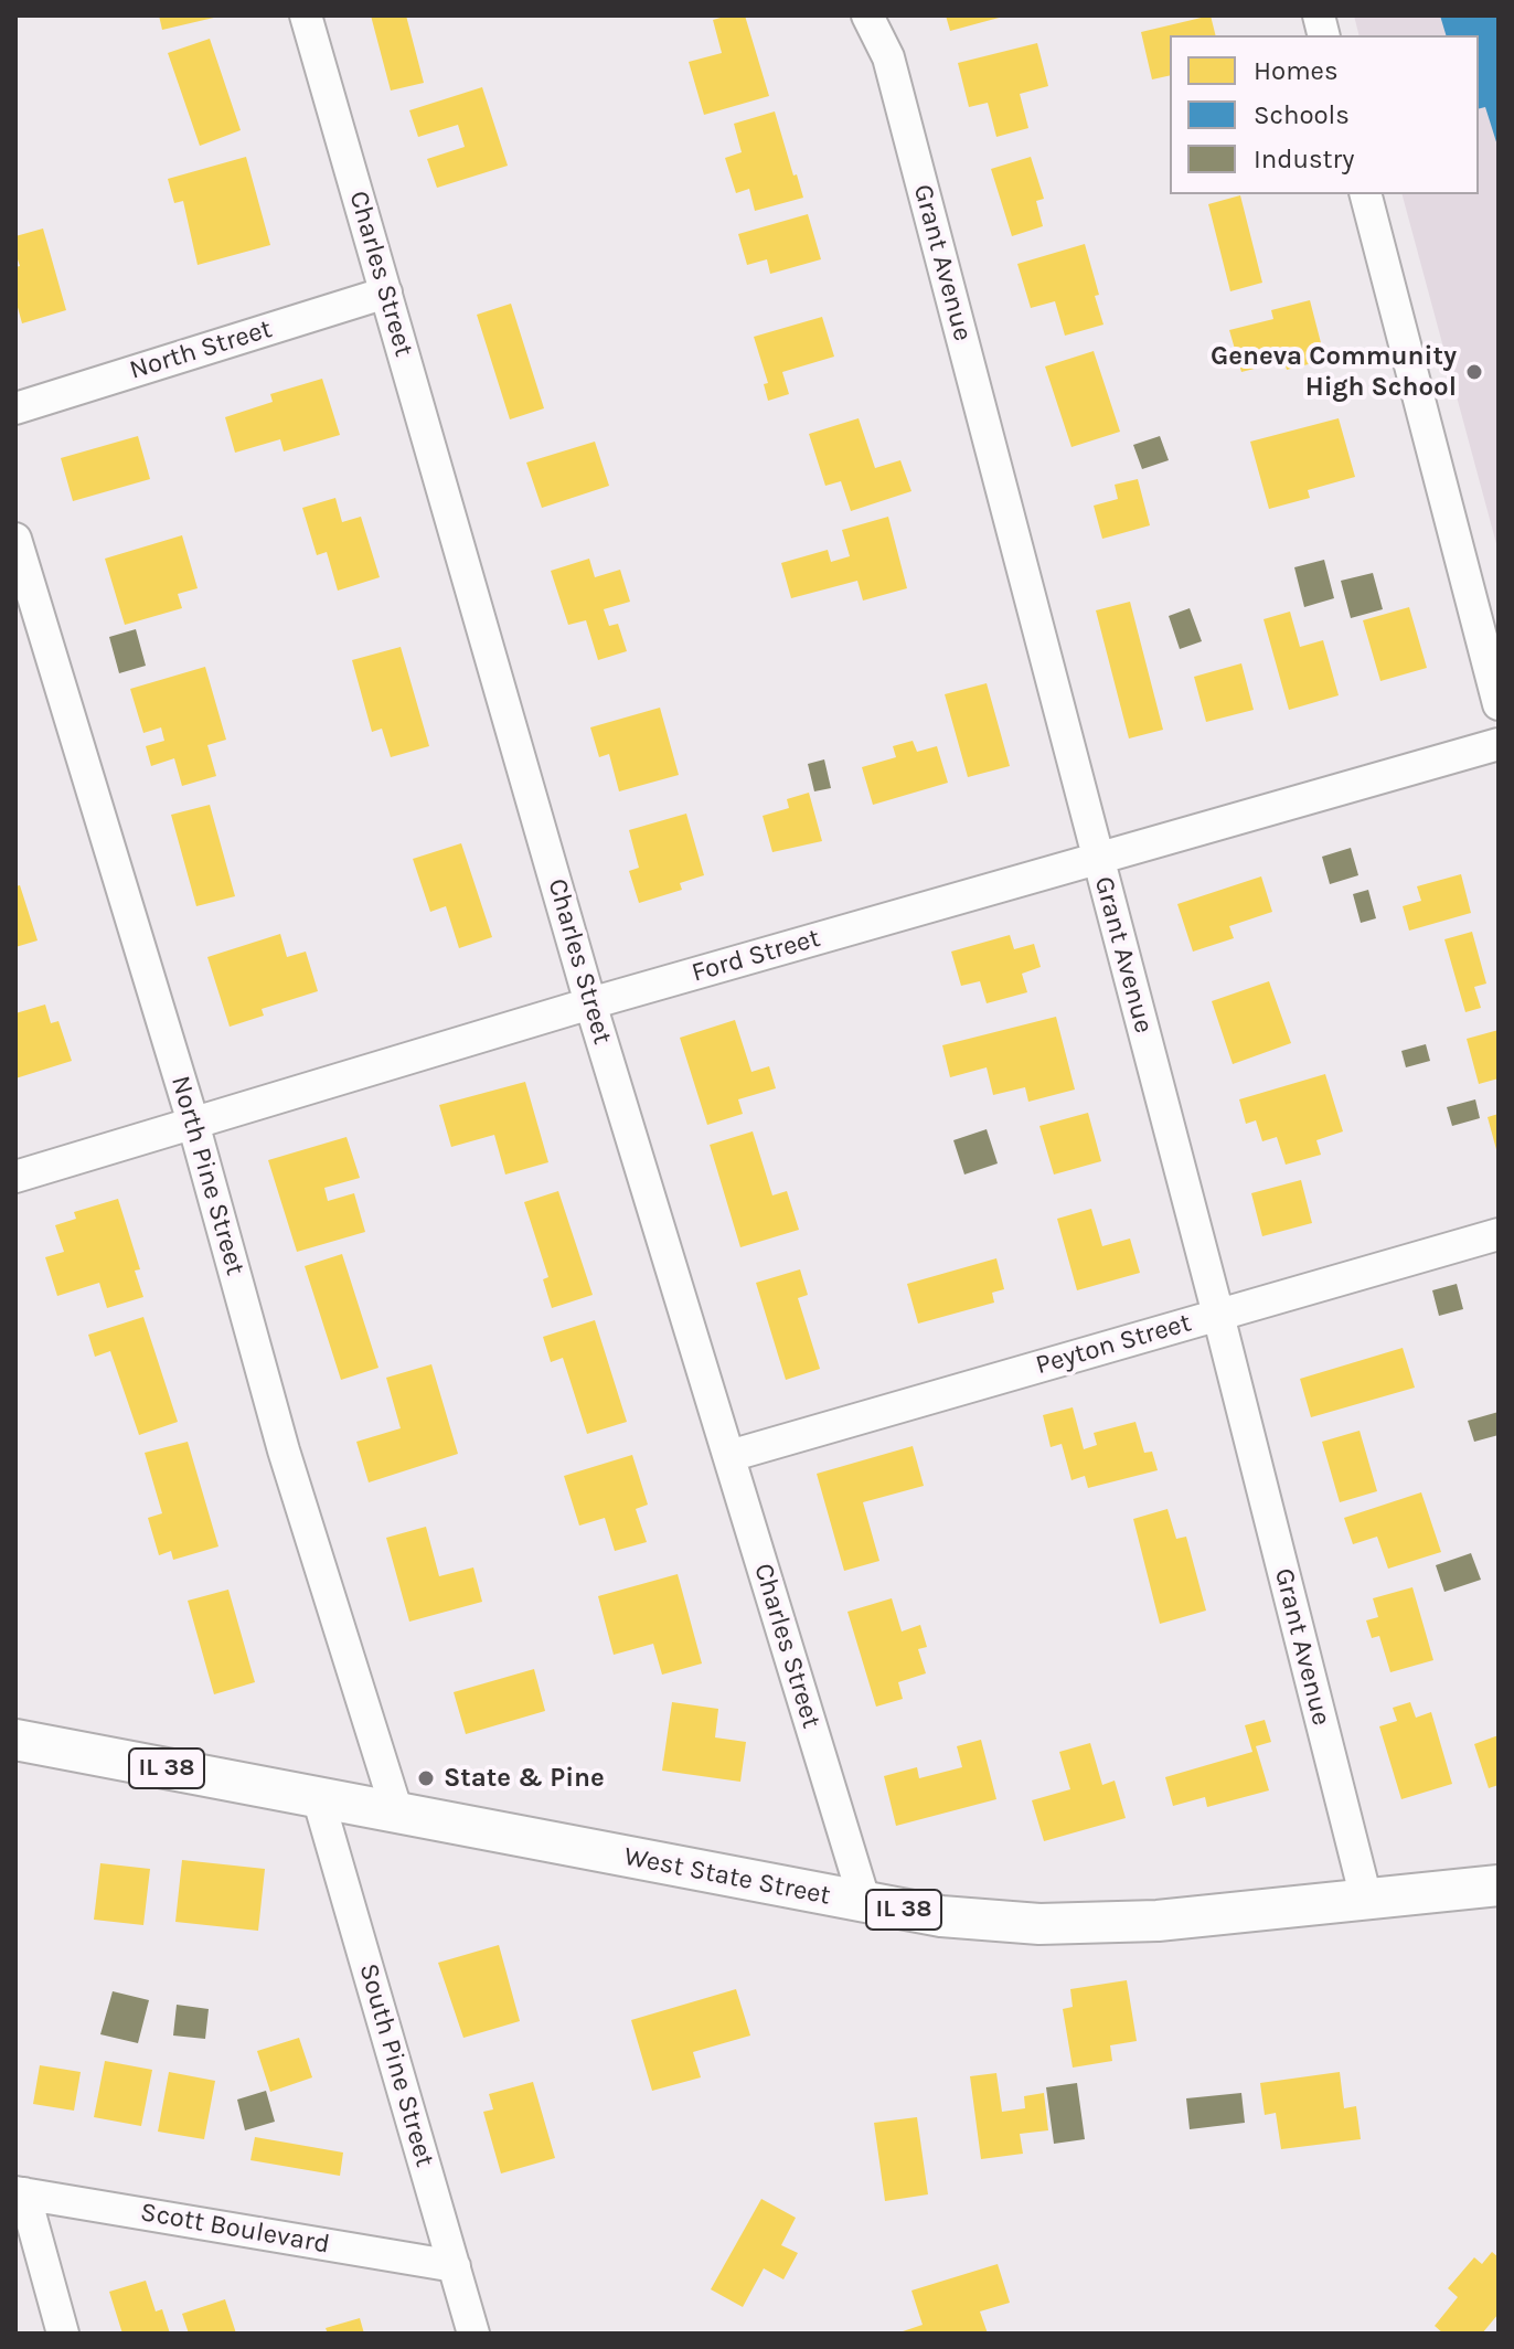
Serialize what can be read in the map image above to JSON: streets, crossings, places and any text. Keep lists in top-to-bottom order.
{
  "streets": {
    "main road": ["IL 38", "West State Street"],
    "street": [
      "Grant Avenue",
      "Charles Street",
      "North Street",
      "Ford Street",
      "North Pine Street",
      "Peyton Street",
      "South Pine Street",
      "Scott Boulevard"
    ]
  },
  "crossings": [
    ["Grant Avenue", "Ford Street"],
    ["Grant Avenue", "Peyton Street"],
    ["Grant Avenue", "West State Street"],
    ["Charles Street", "North Street"],
    ["Charles Street", "Ford Street"],
    ["Charles Street", "Peyton Street"],
    ["Charles Street", "West State Street"],
    ["Ford Street", "North Pine Street"],
    ["North Pine Street", "West State Street"],
    ["West State Street", "South Pine Street"],
    ["South Pine Street", "Scott Boulevard"]
  ],
  "places": ["Geneva Community High School", "State & Pine"],
  "legend": ["Homes", "Schools", "Industry"]
}
